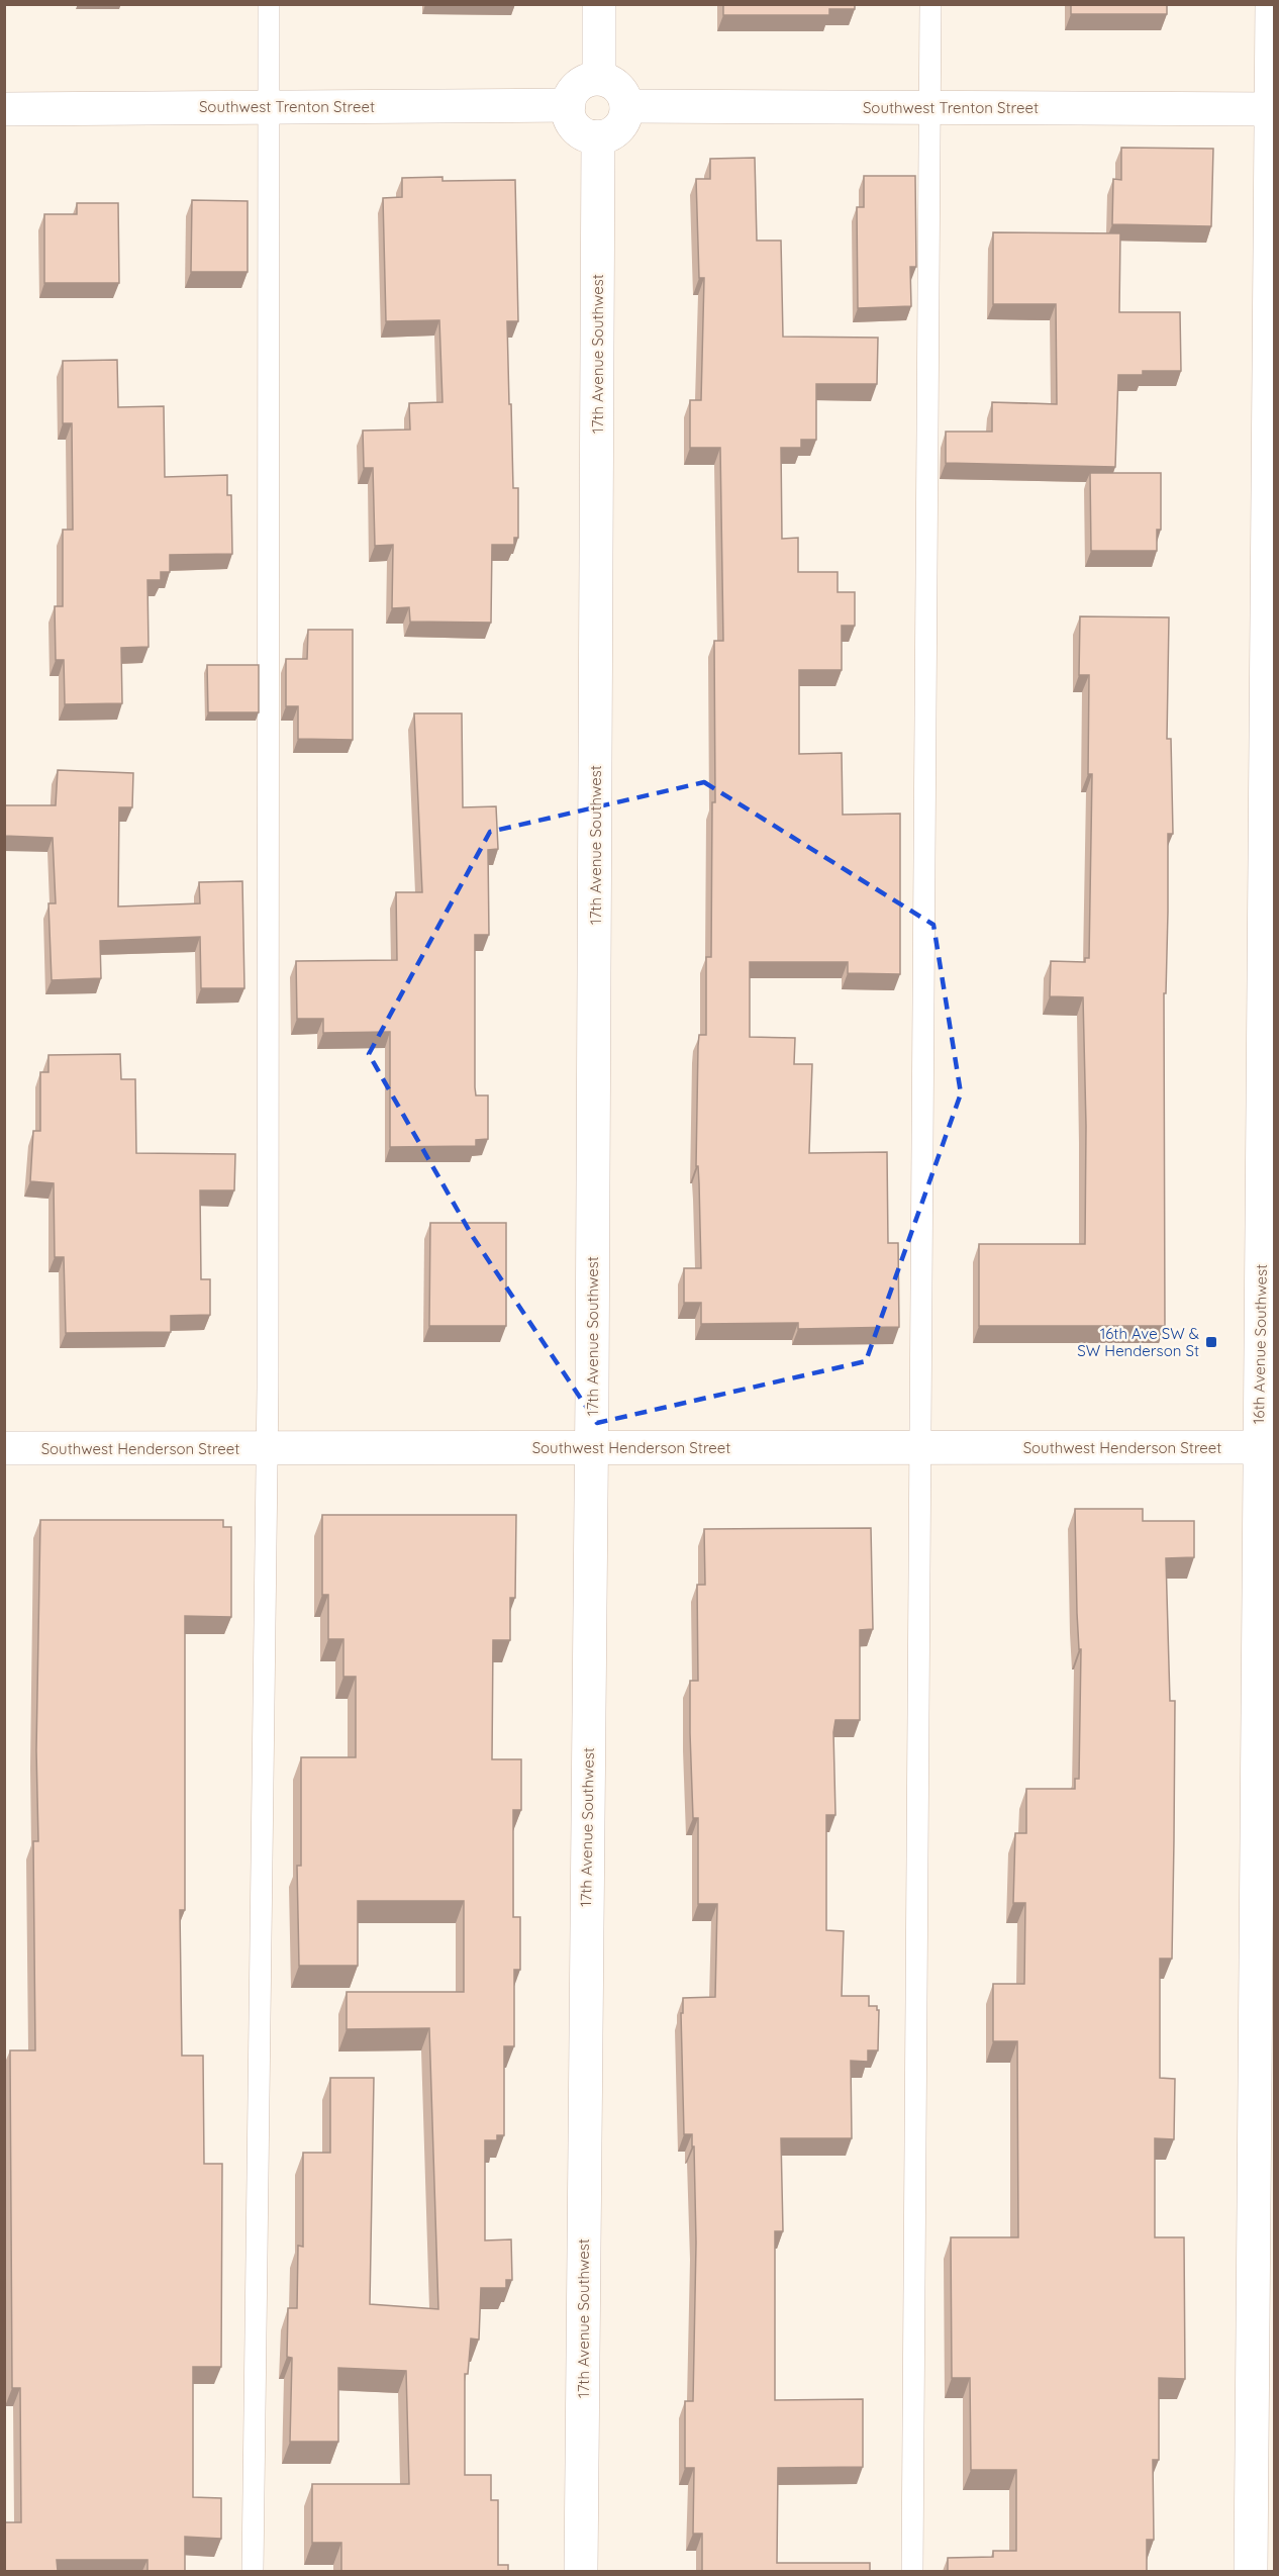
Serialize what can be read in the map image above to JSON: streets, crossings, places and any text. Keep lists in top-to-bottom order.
{
  "streets": {
    "street": [
      "Southwest Trenton Street",
      "17th Avenue Southwest",
      "16th Avenue Southwest",
      "Southwest Henderson Street"
    ]
  },
  "crossings": [
    ["Southwest Trenton Street", "17th Avenue Southwest"],
    ["Southwest Trenton Street", "16th Avenue Southwest"],
    ["17th Avenue Southwest", "Southwest Henderson Street"],
    ["16th Avenue Southwest", "Southwest Henderson Street"]
  ],
  "places": {
    "transit": ["16th Ave SW & SW Henderson St"]
  }
}
